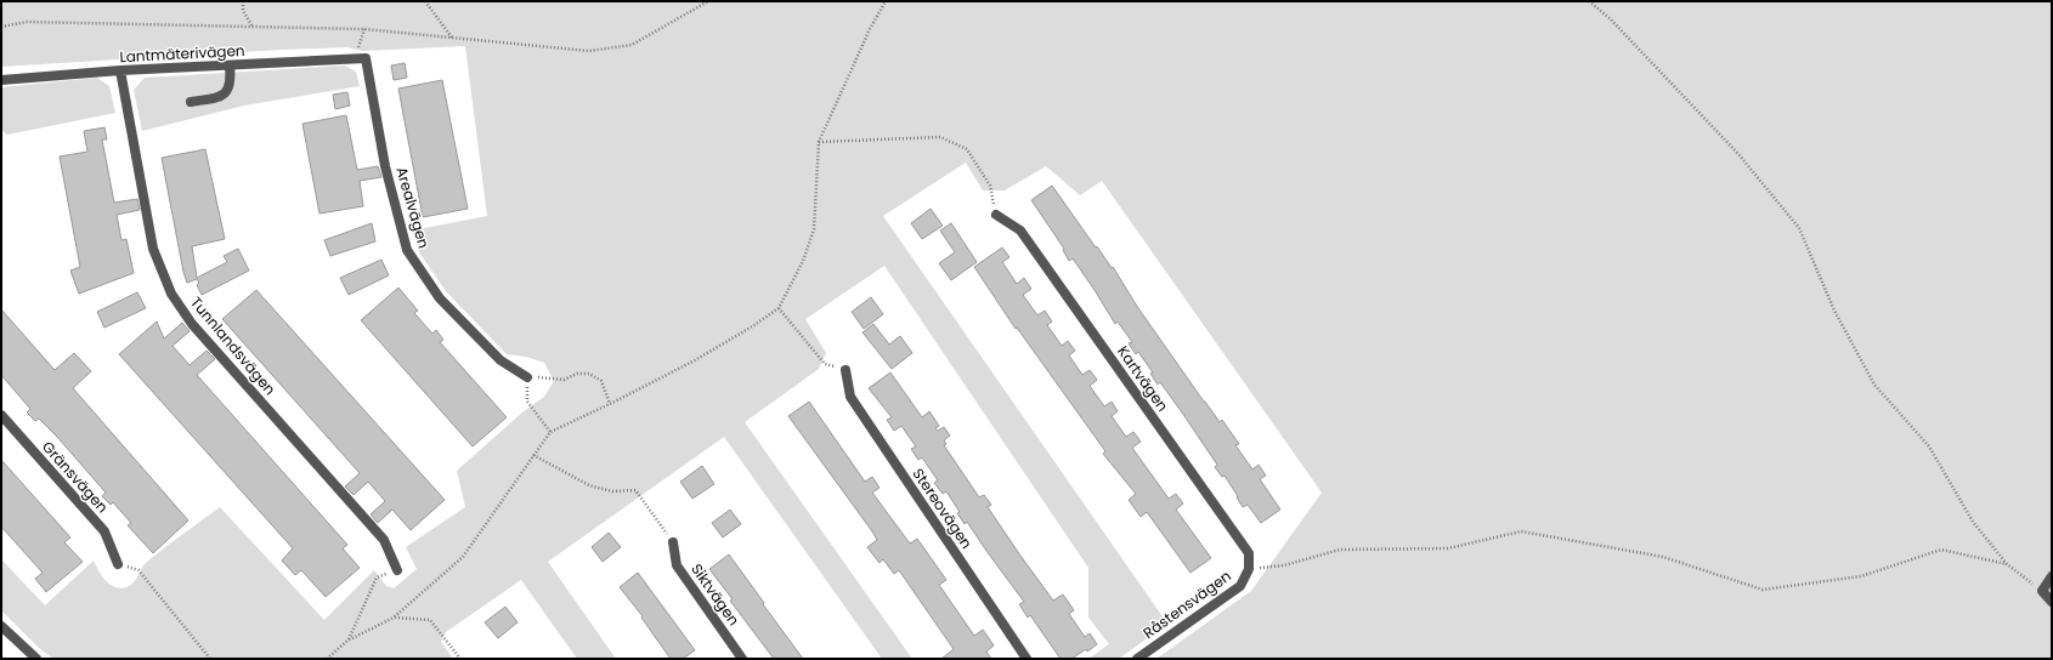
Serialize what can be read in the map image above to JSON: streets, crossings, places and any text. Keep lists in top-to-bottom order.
{
  "streets": {
    "street": [
      "Lantmäterivägen",
      "Arealvägen",
      "Tunnlandsvägen",
      "Kartvägen",
      "Gränsvägen",
      "Stereovägen",
      "Siktvägen",
      "Råstensvägen"
    ]
  },
  "crossings": [
    ["Lantmäterivägen", "Arealvägen"],
    ["Lantmäterivägen", "Tunnlandsvägen"],
    ["Kartvägen", "Råstensvägen"]
  ]
}
